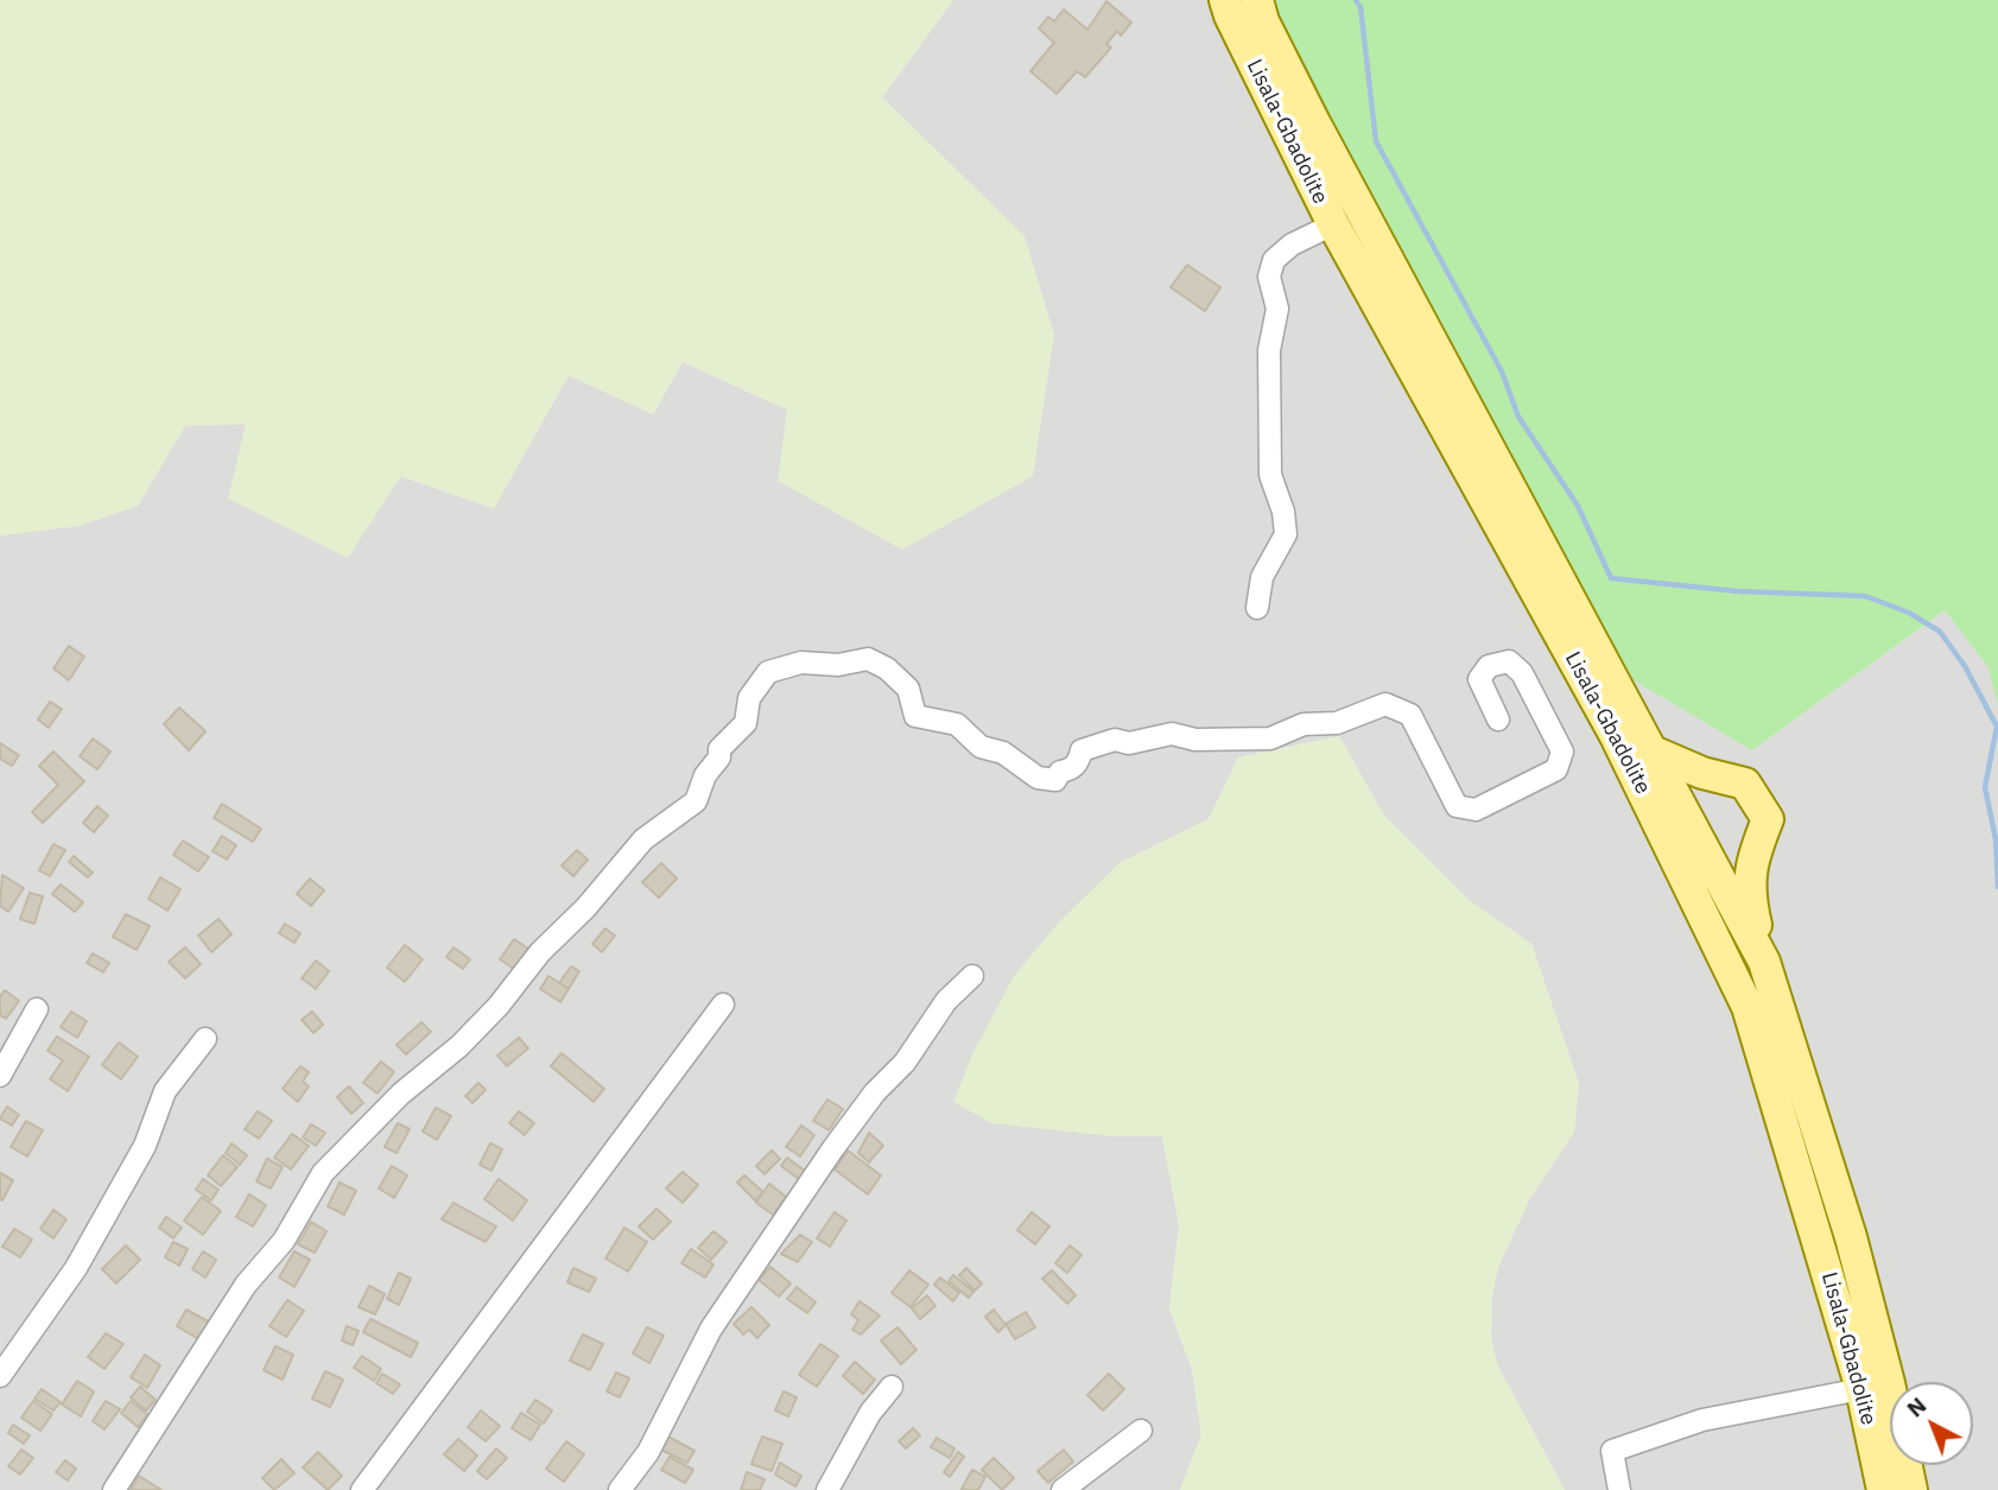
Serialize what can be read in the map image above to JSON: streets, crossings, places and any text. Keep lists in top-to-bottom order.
{
  "streets": {
    "main road": ["Lisala-Gbadolite"]
  },
  "north": "top left"
}
